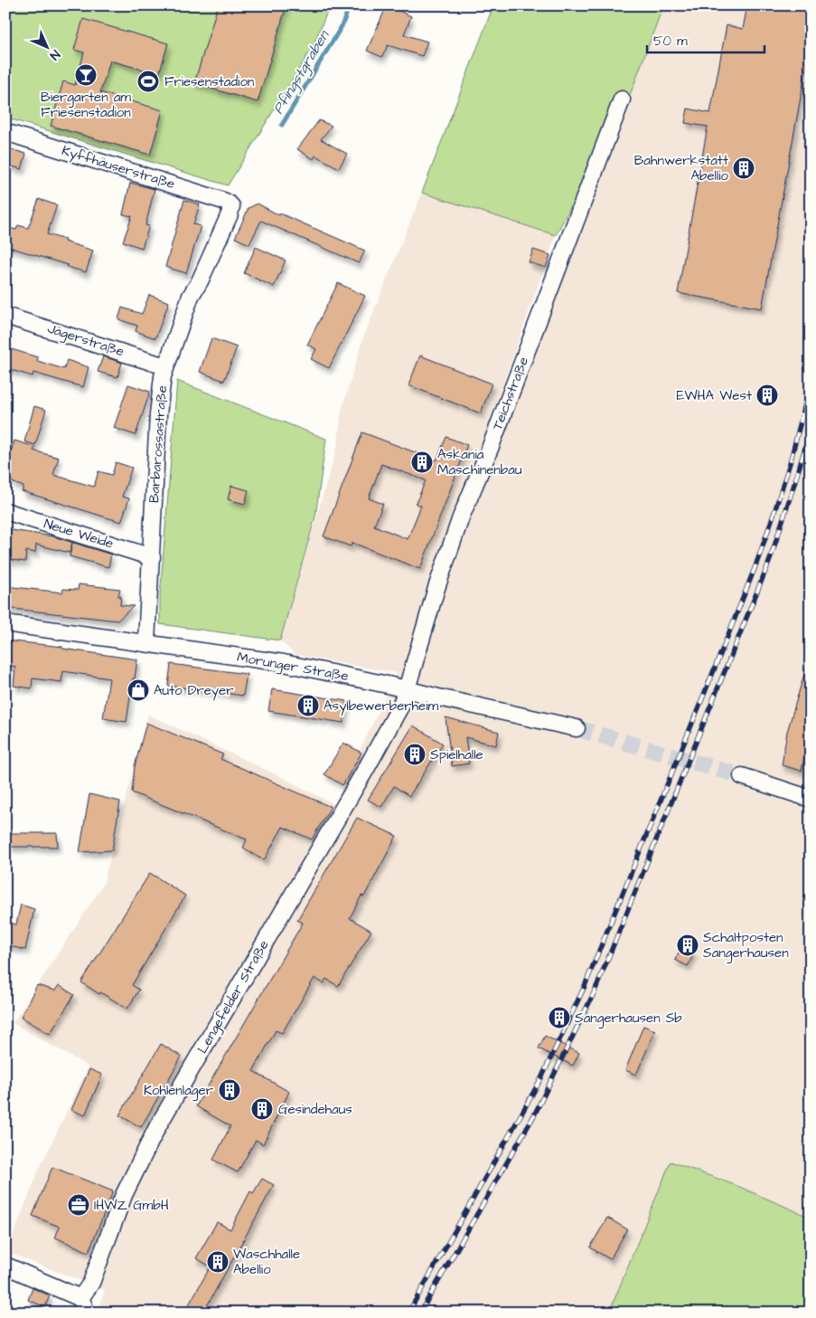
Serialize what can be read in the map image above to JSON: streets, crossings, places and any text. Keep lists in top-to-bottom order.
{
  "streets": {
    "street": [
      "Kyffhäuserstraße",
      "Jägerstraße",
      "Teichstraße",
      "Barbarossastraße",
      "Neue Weide",
      "Morunger Straße",
      "Lengefelder Straße"
    ]
  },
  "crossings": [
    ["Kyffhäuserstraße", "Barbarossastraße"],
    ["Jägerstraße", "Barbarossastraße"],
    ["Teichstraße", "Morunger Straße"],
    ["Teichstraße", "Lengefelder Straße"],
    ["Barbarossastraße", "Neue Weide"],
    ["Barbarossastraße", "Morunger Straße"],
    ["Morunger Straße", "Lengefelder Straße"]
  ],
  "water": ["Pfingstgraben"],
  "places": {
    "bar": ["Biergarten am Friesenstadion"],
    "sports": ["Friesenstadion"],
    "building": [
      "Bahnwerkstatt Abellio",
      "EWHA West",
      "Askania Maschinenbau",
      "Asylbewerberheim",
      "Spielhalle",
      "Schaltposten Sangerhausen",
      "Sangerhausen Sb",
      "Kohlenlager",
      "Gesindehaus",
      "Waschhalle Abellio"
    ],
    "shop": ["Auto Dreyer"],
    "office": ["IHWZ GmbH"]
  },
  "scale_bar": "50 m",
  "north": "bottom right"
}
